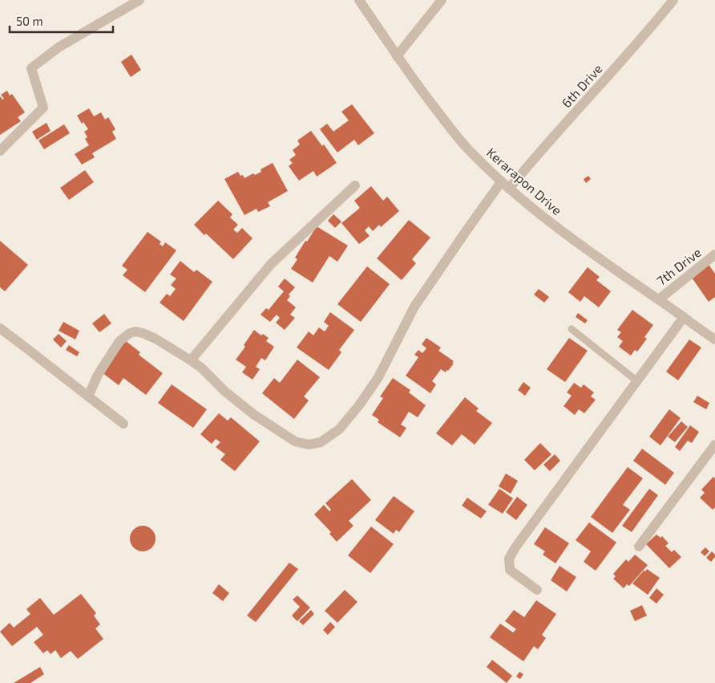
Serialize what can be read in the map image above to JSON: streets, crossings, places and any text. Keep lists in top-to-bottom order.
{
  "streets": {
    "street": ["6th Drive", "Kerarapon Drive", "7th Drive"]
  },
  "crossings": [
    ["6th Drive", "Kerarapon Drive"],
    ["Kerarapon Drive", "7th Drive"]
  ],
  "scale_bar": "50 m"
}
